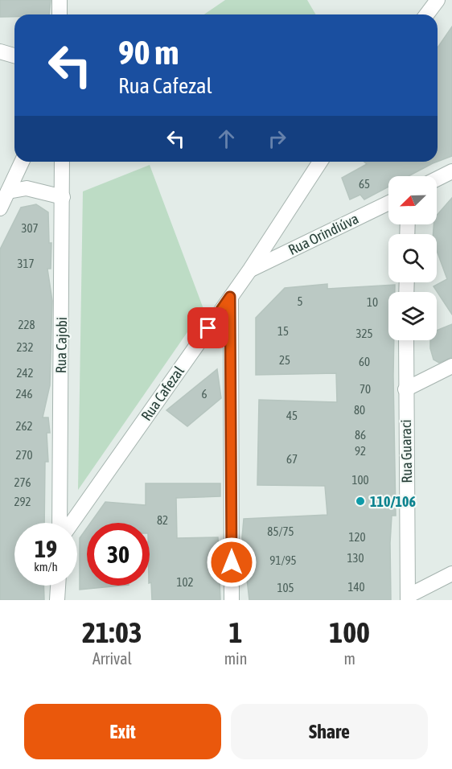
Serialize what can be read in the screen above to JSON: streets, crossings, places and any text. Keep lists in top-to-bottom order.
{
  "streets": {
    "street": [
      "Rua Orindiúva",
      "Rua Cajobi",
      "Rua Cafezal",
      "Rua Guaraci"
    ]
  },
  "crossings": [
    ["Rua Orindiúva", "Rua Cafezal"]
  ],
  "places": ["110/106"],
  "house_numbers": [
    "65",
    "307",
    "317",
    "5",
    "10",
    "228",
    "15",
    "325",
    "232",
    "25",
    "60",
    "242",
    "70",
    "246",
    "6",
    "80",
    "45",
    "262",
    "86",
    "92",
    "270",
    "67",
    "100",
    "276",
    "292",
    "82",
    "85/75",
    "120",
    "130",
    "91/95",
    "102",
    "140",
    "105"
  ],
  "north": "bottom left",
  "page": {
    "turn": ["90 m", "Rua Cafezal"],
    "speed": "19 km/h",
    "limit": "30",
    "eta": [
      "21:03",
      "Arrival",
      "1",
      "min",
      "100",
      "m"
    ],
    "buttons": ["Exit", "Share"]
  }
}
